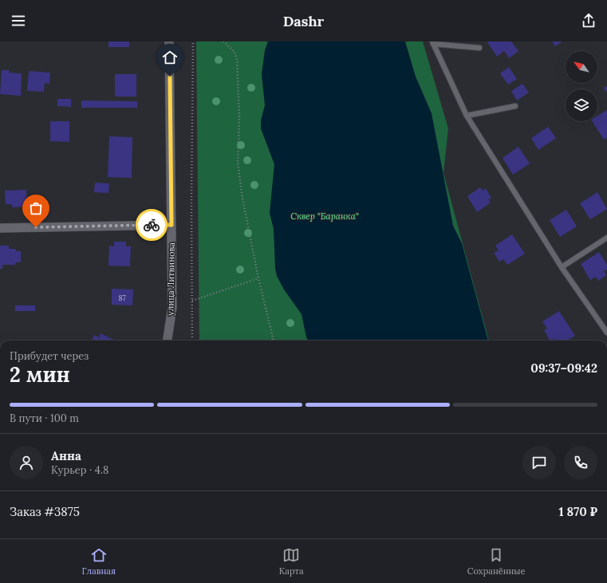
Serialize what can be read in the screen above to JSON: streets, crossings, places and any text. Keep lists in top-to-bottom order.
{
  "streets": {
    "street": ["улица Литвинова"]
  },
  "parks": ["Сквер \"Баранка\""],
  "house_numbers": ["87"],
  "north": "top left",
  "page": {
    "header": "Dashr",
    "heading": ["2 мин", "Прибудет через", "09:37–09:42"],
    "panel": [
      "Анна",
      "Курьер · 4.8",
      "Заказ #3875",
      "1 870 ₽"
    ],
    "bar": "В пути · 100 m",
    "tabs": ["Главная", "Карта", "Сохранённые"]
  }
}
